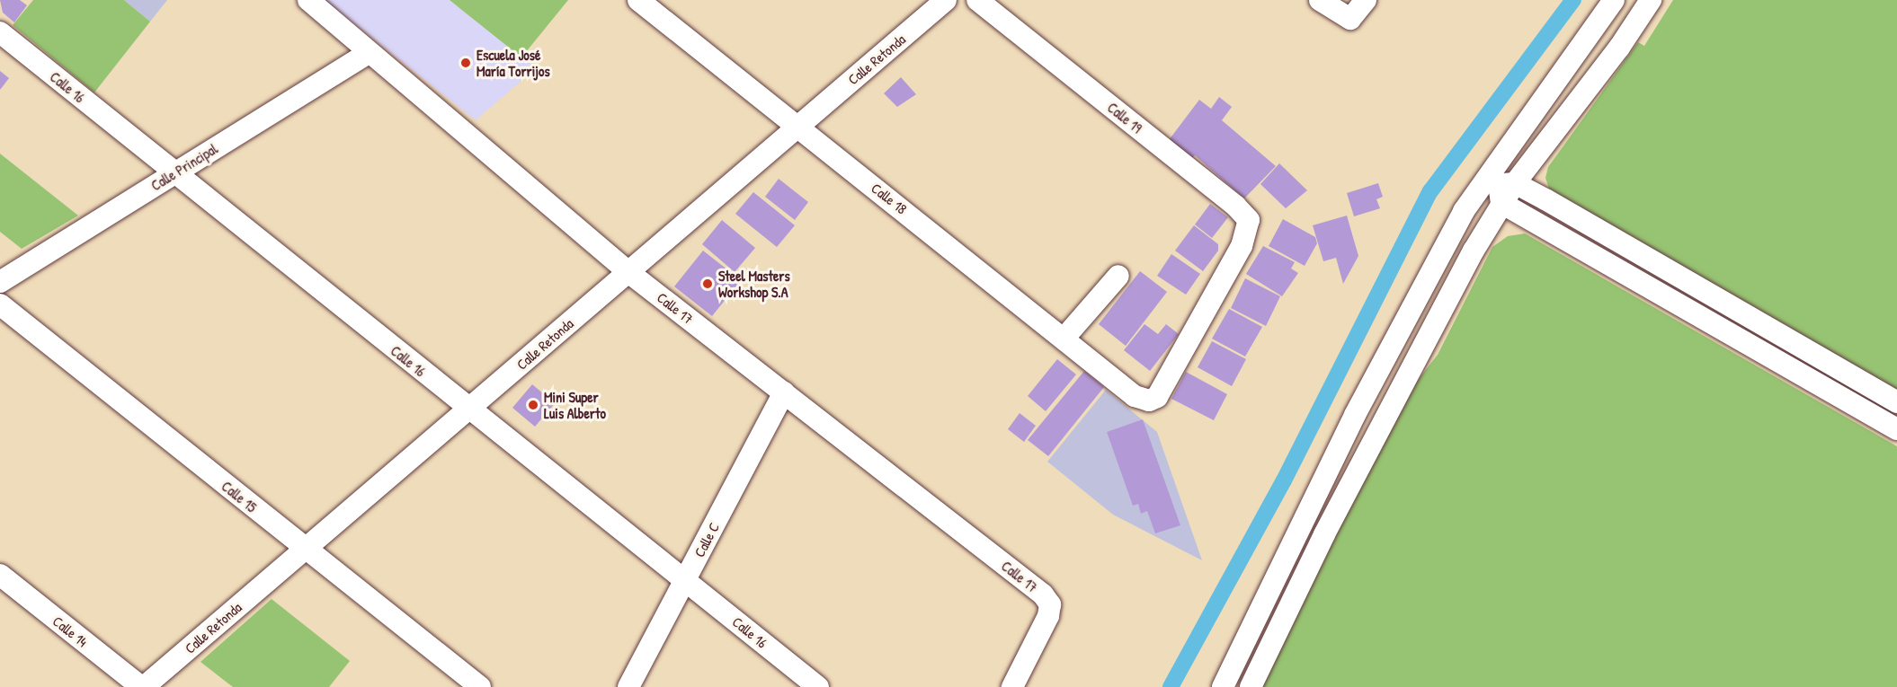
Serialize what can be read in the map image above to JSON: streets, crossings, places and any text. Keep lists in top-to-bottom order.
{
  "streets": {
    "street": [
      "Calle Retonda",
      "Calle 16",
      "Calle 19",
      "Calle Principal",
      "Calle 18",
      "Calle 17",
      "Calle 15",
      "Calle C",
      "Calle 14"
    ]
  },
  "crossings": [
    ["Calle Retonda", "Calle 16"],
    ["Calle Retonda", "Calle 18"],
    ["Calle Retonda", "Calle 17"],
    ["Calle Retonda", "Calle 15"],
    ["Calle Retonda", "Calle 14"],
    ["Calle 16", "Calle Principal"],
    ["Calle 16", "Calle C"],
    ["Calle 19", "Calle 18"],
    ["Calle Principal", "Calle 17"],
    ["Calle 17", "Calle C"]
  ],
  "places": ["Escuela José María Torrijos", "Steel Masters Workshop S.A", "Mini Super Luis Alberto"]
}
